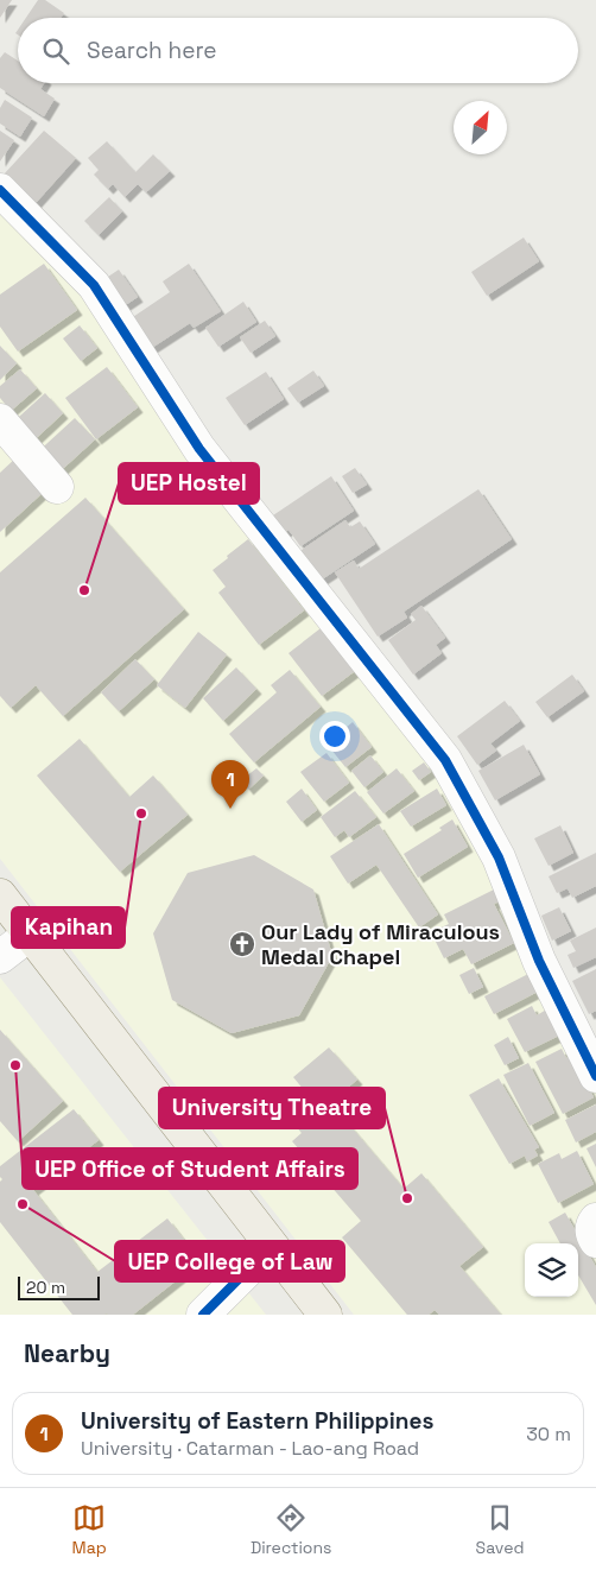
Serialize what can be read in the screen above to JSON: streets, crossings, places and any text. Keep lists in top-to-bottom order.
{
  "places": {
    "other": [
      "UEP Hostel",
      "Kapihan",
      "UEP Office of Student Affairs",
      "University Theatre",
      "UEP College of Law"
    ],
    "church": ["Our Lady of Miraculous Medal Chapel"]
  },
  "scale_bar": "20 m",
  "north": "top right",
  "page": {
    "search": "Search here",
    "pins": "1",
    "scale": "20 m",
    "heading": "Nearby",
    "list": [
      {
        "mark": "1",
        "name": "University of Eastern Philippines",
        "note": "University · Catarman - Lao-ang Road",
        "value": "30 m"
      }
    ],
    "nav": ["Map", "Directions", "Saved"]
  }
}
